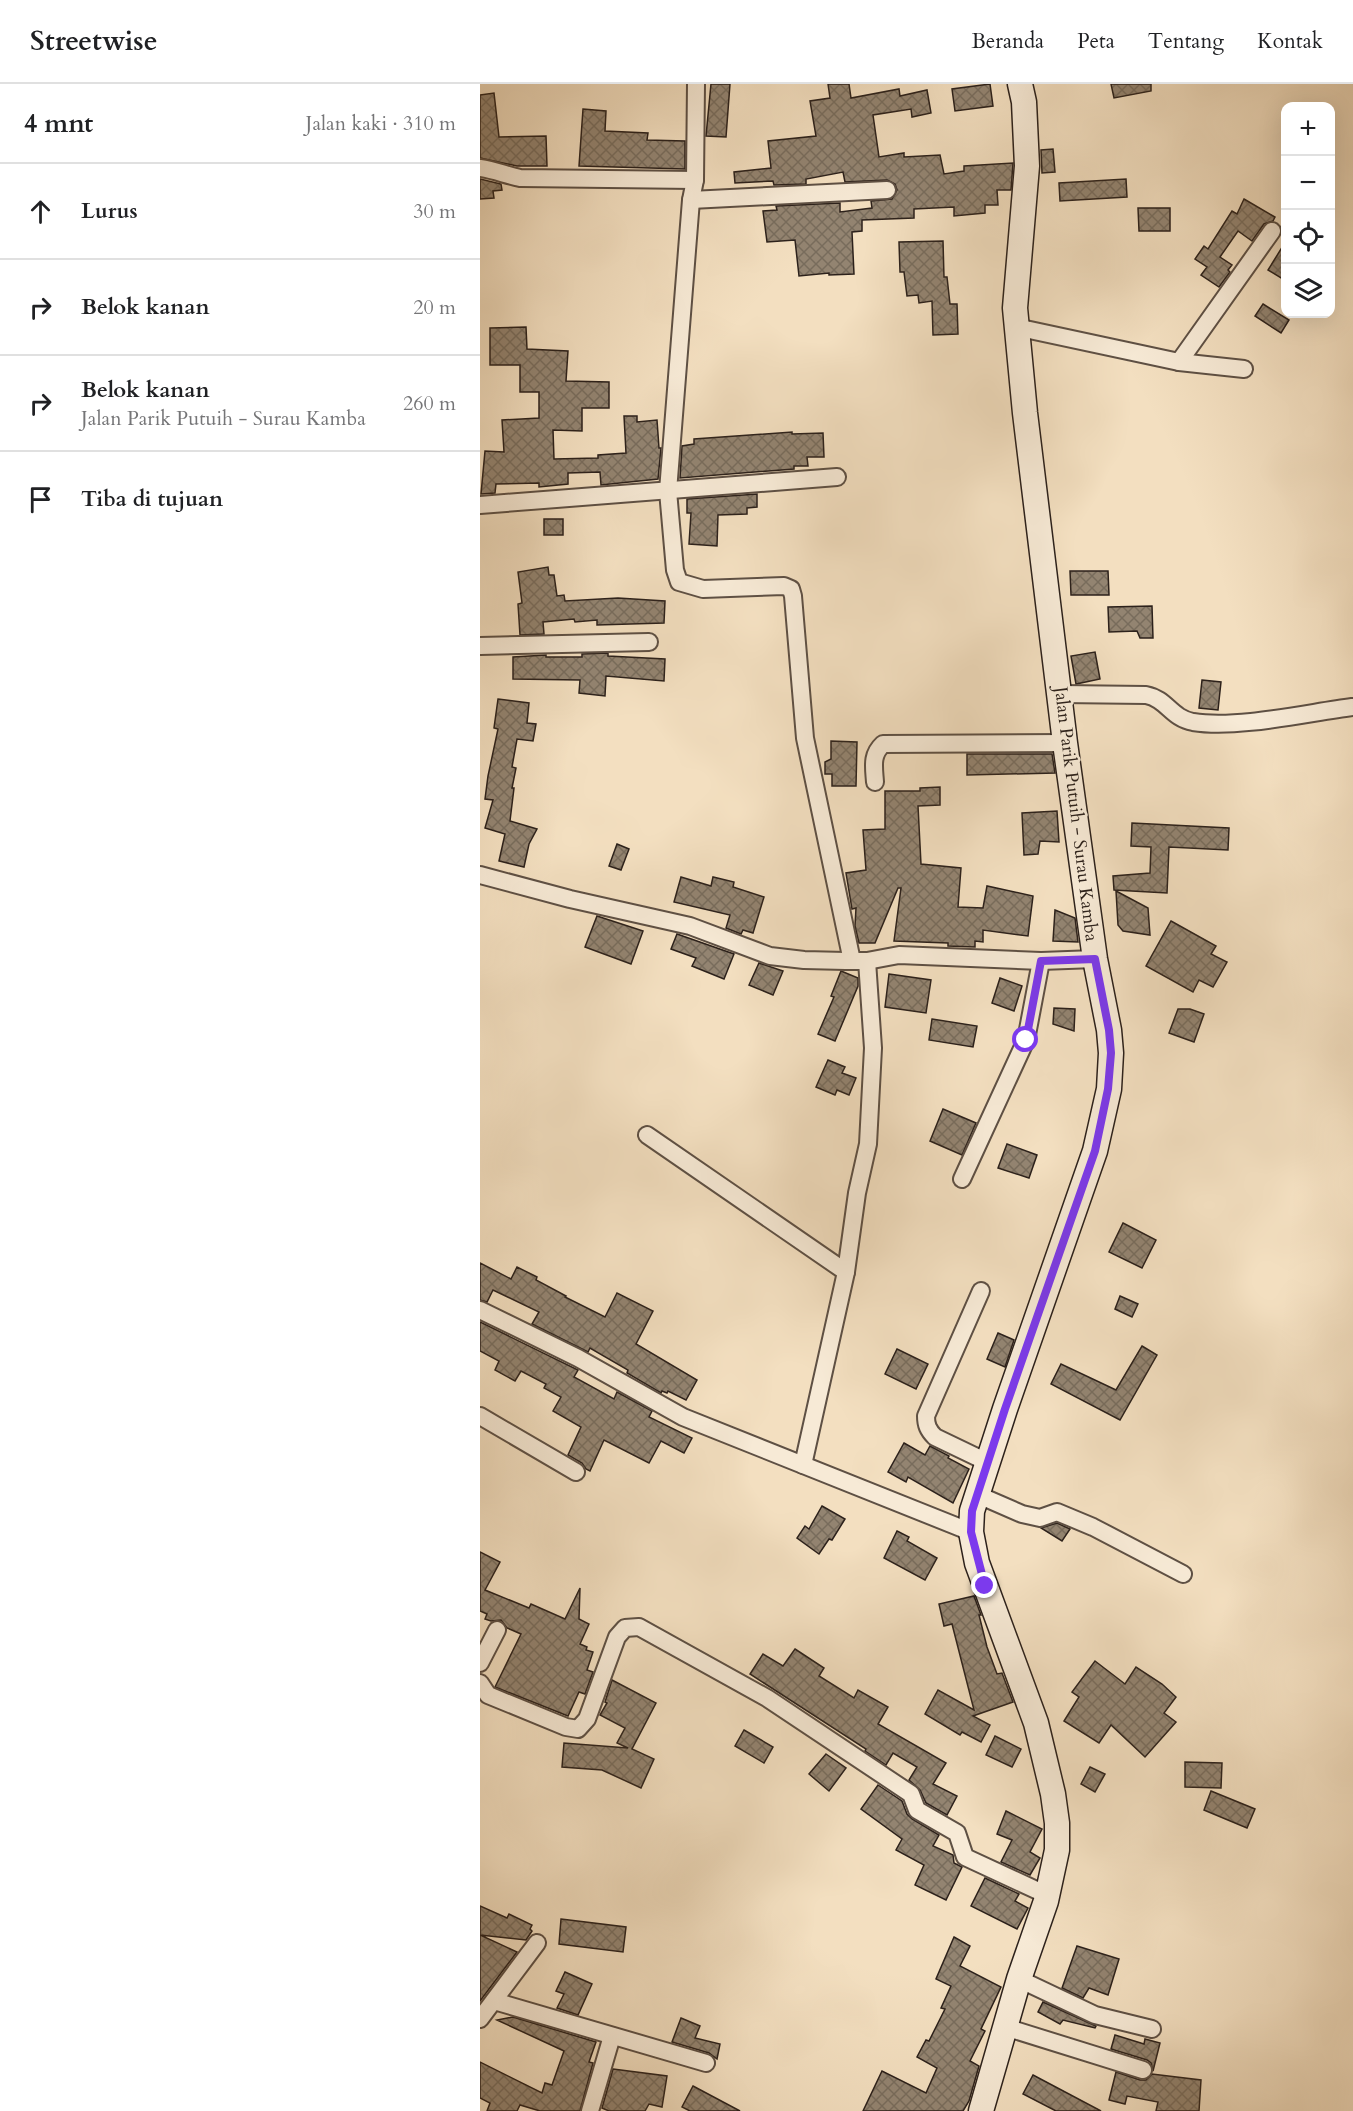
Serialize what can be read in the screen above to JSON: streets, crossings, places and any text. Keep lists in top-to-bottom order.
{
  "streets": {
    "street": ["Jalan Parik Putuih - Surau Kamba"]
  },
  "page": {
    "header": "Streetwise",
    "nav": [
      "Beranda",
      "Peta",
      "Tentang",
      "Kontak"
    ],
    "heading": ["4 mnt", "Jalan kaki · 310 m"],
    "map_buttons": ["+", "−"],
    "list": [
      ["Lurus", "30 m"],
      ["Belok kanan", "20 m"],
      ["Belok kanan", "Jalan Parik Putuih - Surau Kamba", "260 m"],
      "Tiba di tujuan"
    ]
  }
}
